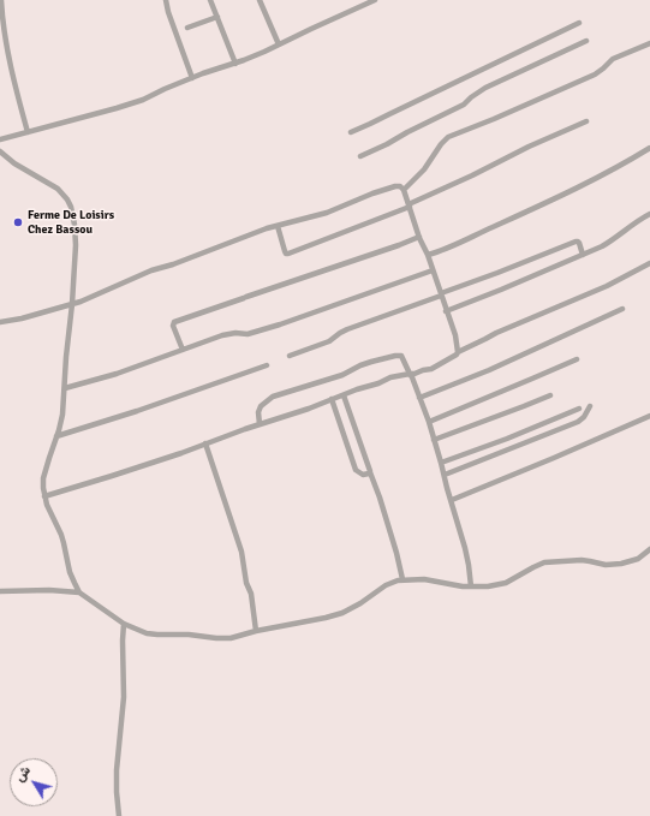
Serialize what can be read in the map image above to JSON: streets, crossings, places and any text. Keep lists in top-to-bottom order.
{
  "places": ["Ferme De Loisirs Chez Bassou"],
  "north": "top left"
}
